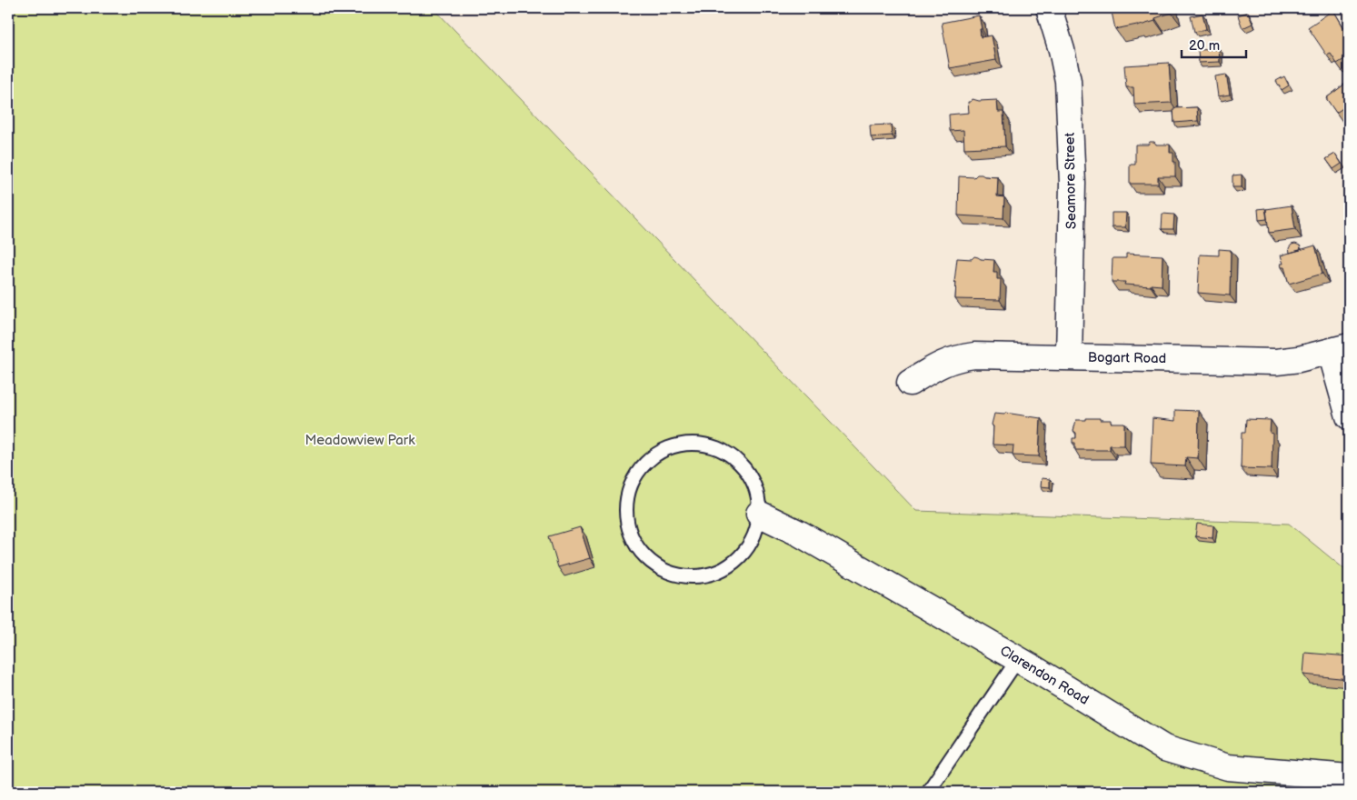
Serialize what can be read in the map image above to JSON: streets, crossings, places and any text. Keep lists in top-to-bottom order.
{
  "streets": {
    "street": ["Seamore Street", "Bogart Road", "Clarendon Road"]
  },
  "crossings": [
    ["Seamore Street", "Bogart Road"]
  ],
  "parks": ["Meadowview Park"],
  "scale_bar": "20 m"
}
